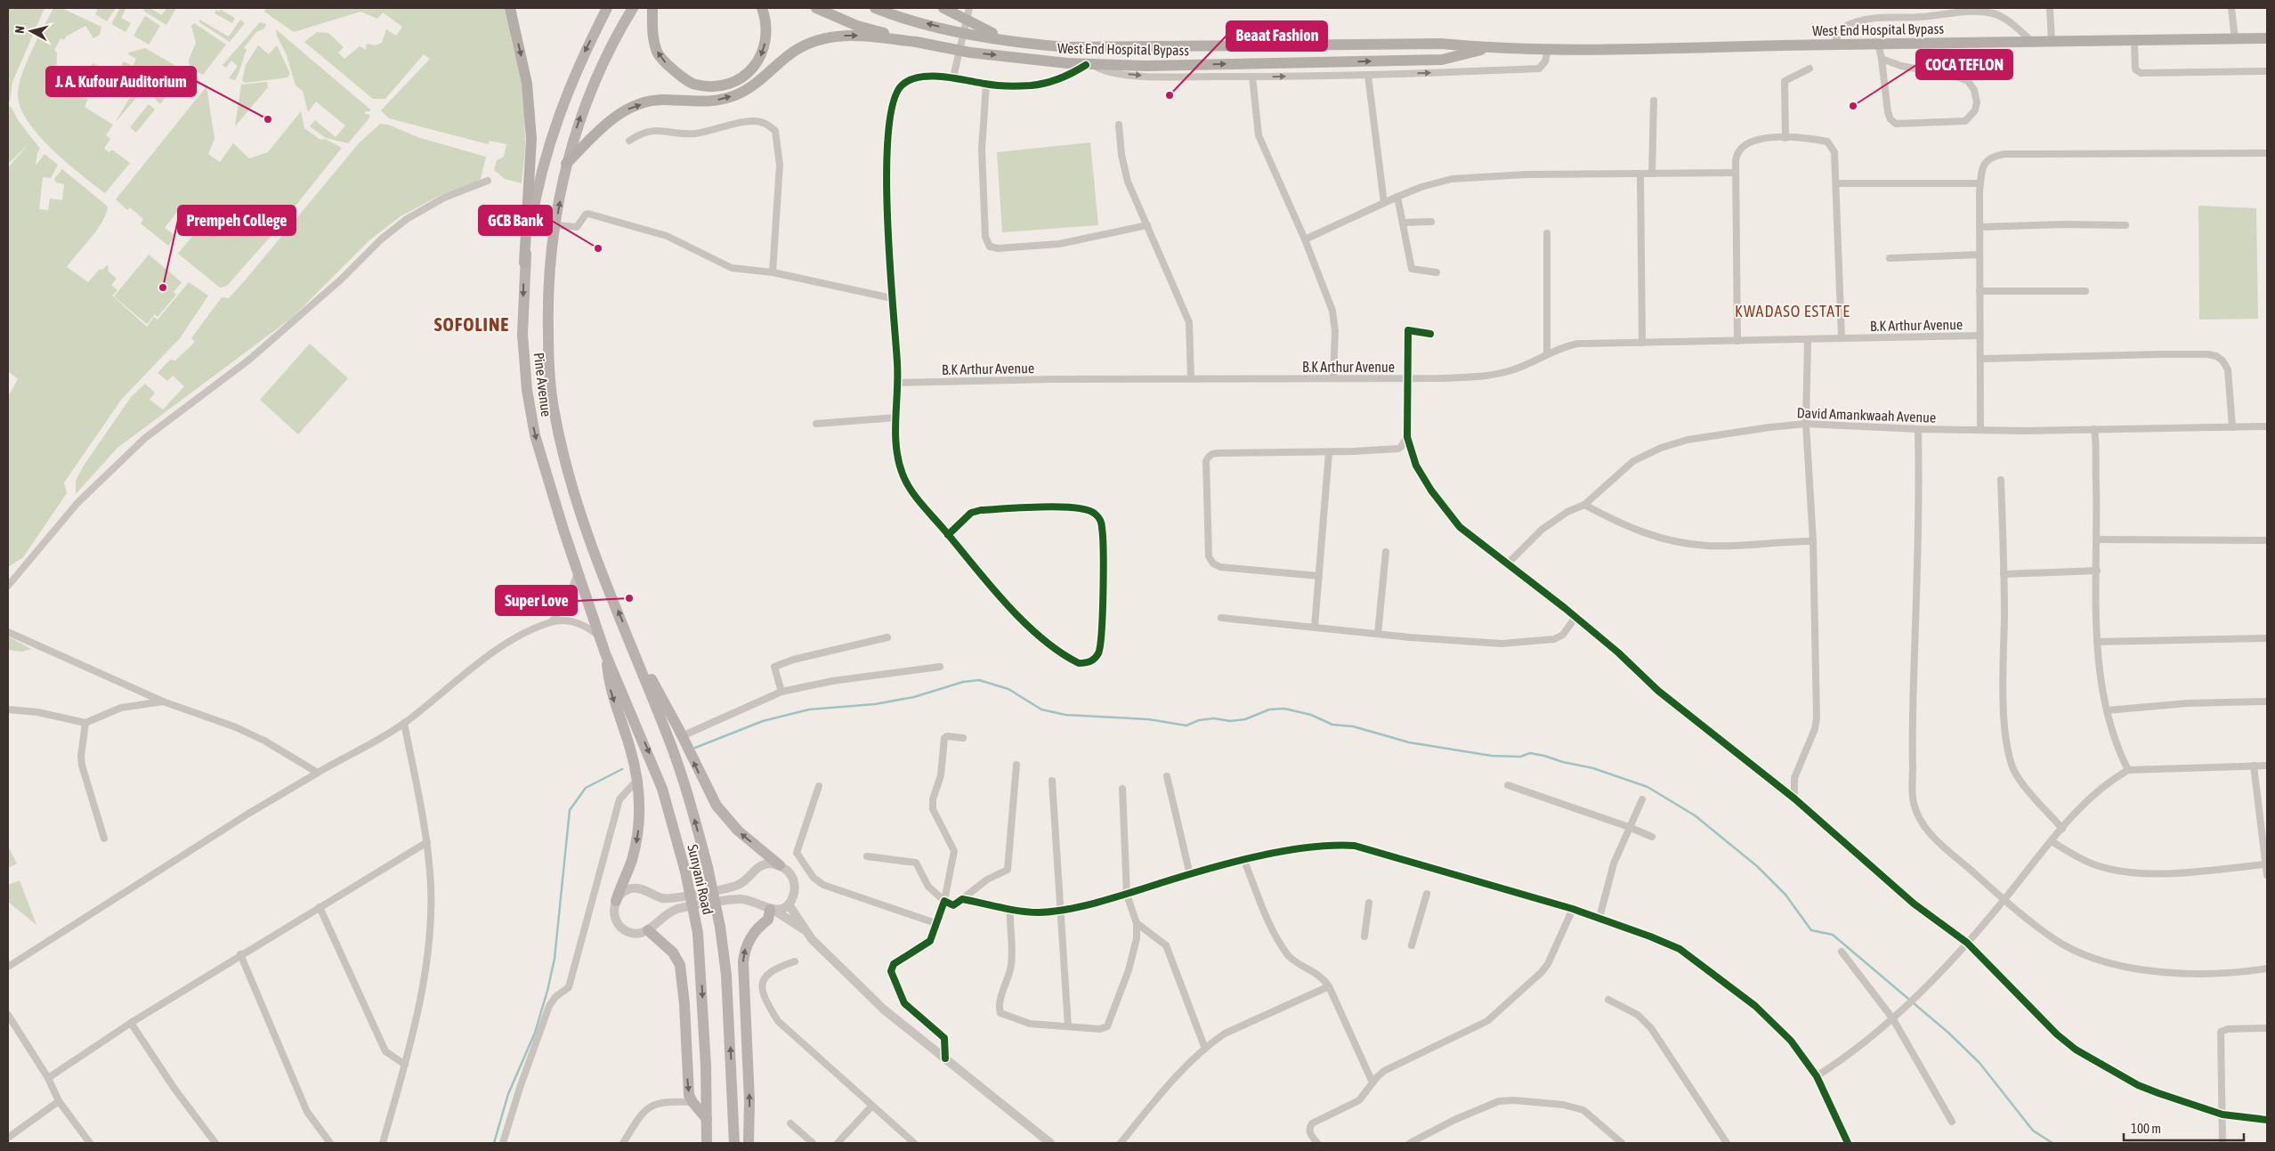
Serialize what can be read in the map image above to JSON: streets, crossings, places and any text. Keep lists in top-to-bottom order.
{
  "streets": {
    "highway": ["West End Hospital Bypass"],
    "main road": ["Pine Avenue", "Sunyani Road"],
    "street": ["B.K Arthur Avenue", "David Amankwaah Avenue"]
  },
  "crossings": [
    ["Pine Avenue", "Sunyani Road"]
  ],
  "districts": ["KWADASO ESTATE", "SOFOLINE"],
  "places": [
    "Beaat Fashion",
    "COCA TEFLON",
    "J. A. Kufour Auditorium",
    "GCB Bank",
    "Prempeh College",
    "Super Love"
  ],
  "scale_bar": "100 m",
  "north": "left"
}
